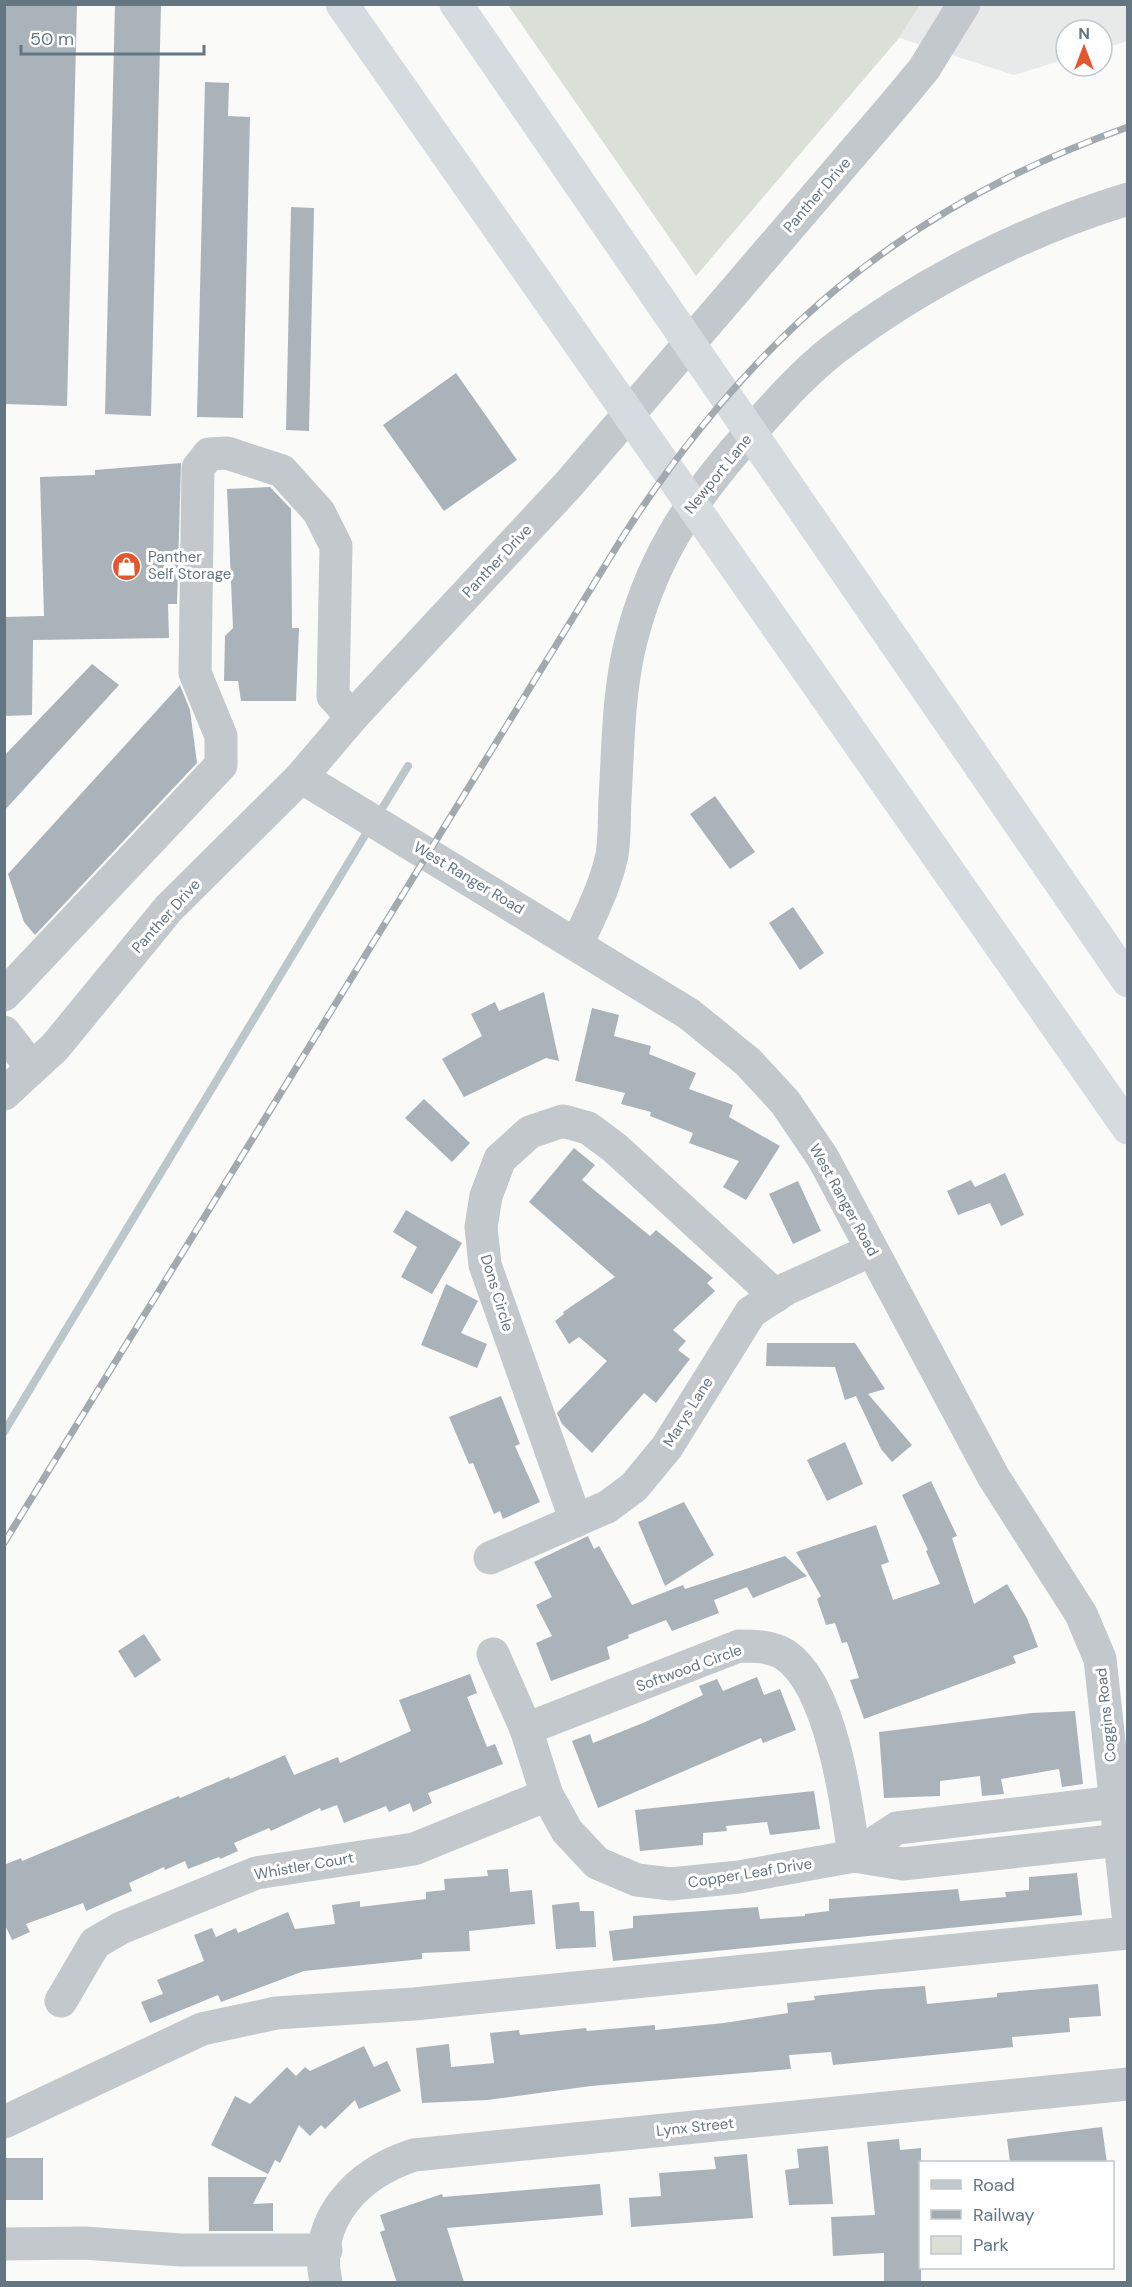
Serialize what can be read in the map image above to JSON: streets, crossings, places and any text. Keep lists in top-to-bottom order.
{
  "streets": {
    "street": [
      "Panther Drive",
      "Newport Lane",
      "West Ranger Road",
      "Dons Circle",
      "Marys Lane",
      "Softwood Circle",
      "Coggins Road",
      "Whistler Court",
      "Copper Leaf Drive",
      "Lynx Street"
    ]
  },
  "crossings": [
    ["Panther Drive", "West Ranger Road"],
    ["Newport Lane", "West Ranger Road"],
    ["West Ranger Road", "Marys Lane"],
    ["West Ranger Road", "Coggins Road"],
    ["Dons Circle", "Marys Lane"],
    ["Softwood Circle", "Copper Leaf Drive"],
    ["Coggins Road", "Copper Leaf Drive"],
    ["Whistler Court", "Copper Leaf Drive"]
  ],
  "places": {
    "shop": ["Panther Self Storage"]
  },
  "legend": ["Road", "Railway", "Park"],
  "scale_bar": "50 m",
  "north": "top"
}
